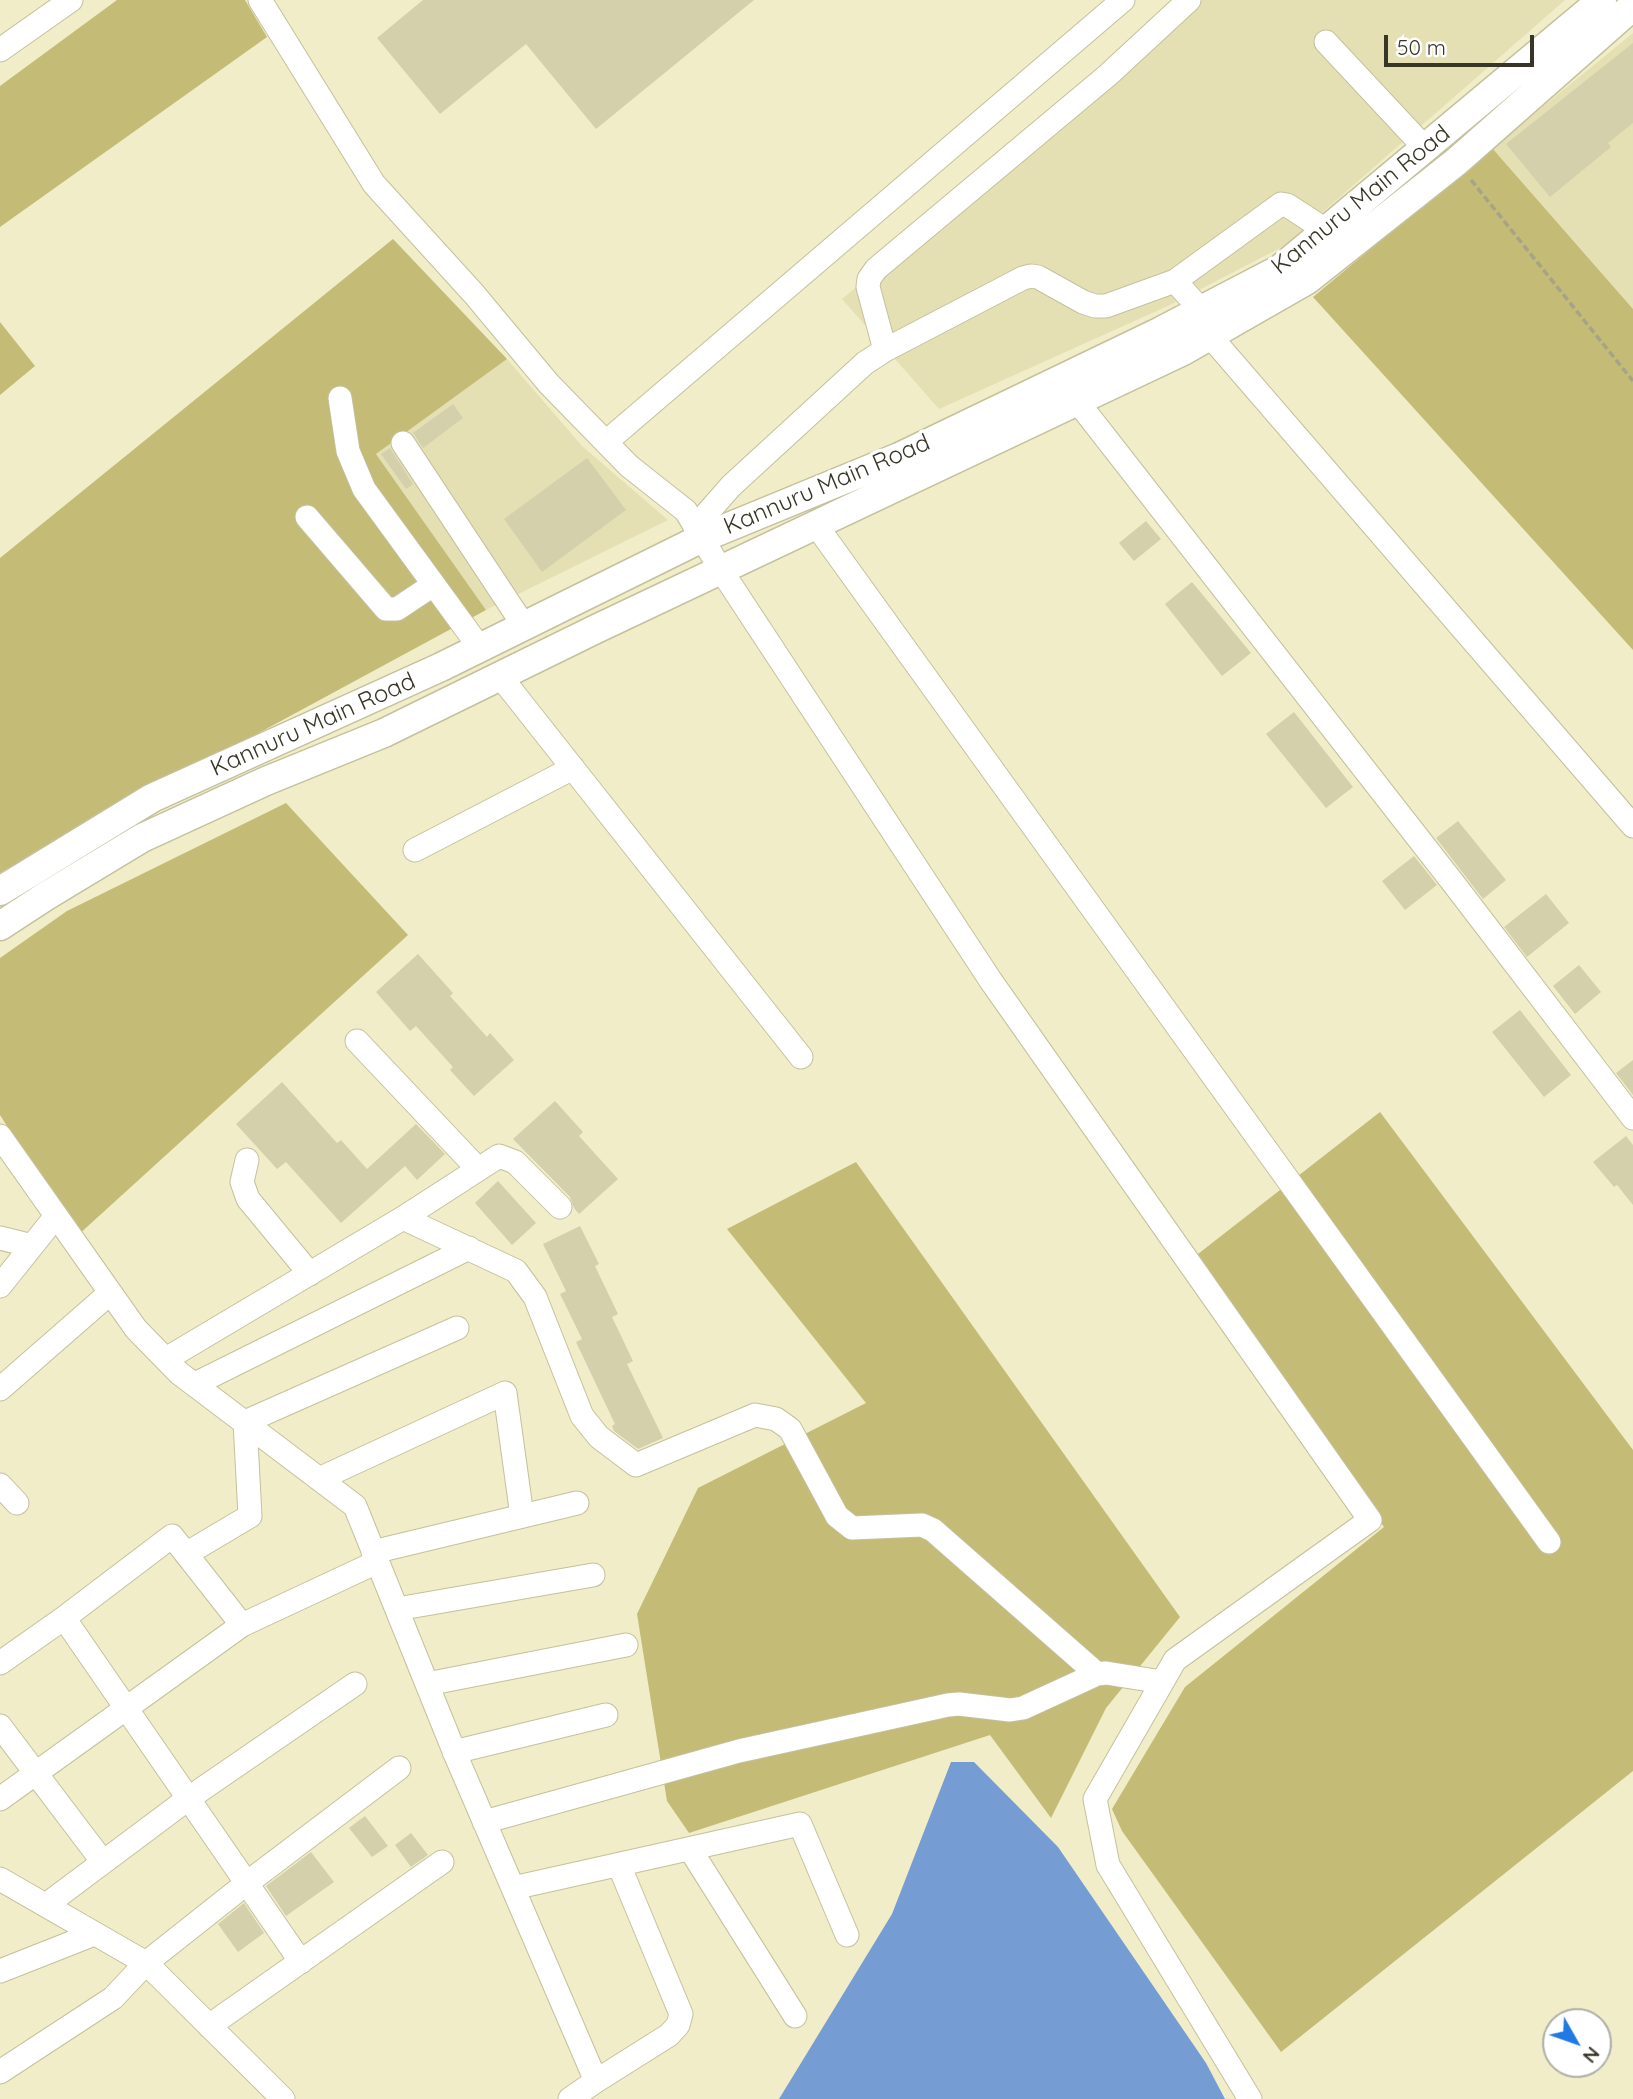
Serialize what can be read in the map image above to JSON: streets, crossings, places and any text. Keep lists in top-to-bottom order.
{
  "streets": {
    "main road": ["Kannuru Main Road"]
  },
  "scale_bar": "50 m",
  "north": "bottom right"
}
